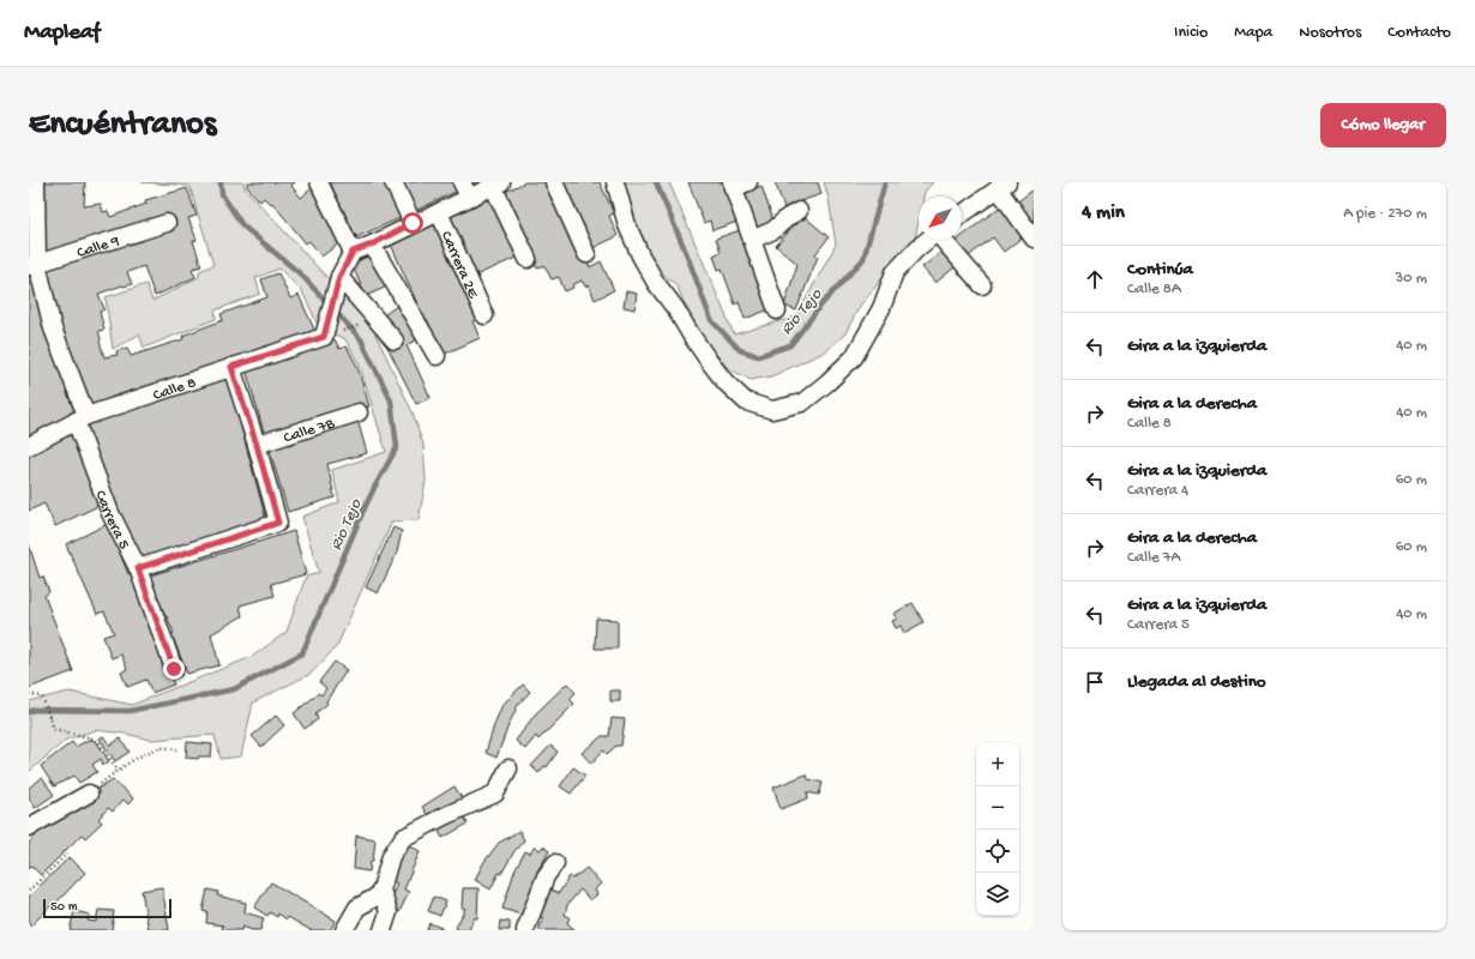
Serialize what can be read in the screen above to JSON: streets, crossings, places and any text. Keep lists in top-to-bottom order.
{
  "streets": {
    "street": [
      "Calle 9",
      "Carrera 2E",
      "Calle 8",
      "Calle 7B",
      "Carrera 5"
    ]
  },
  "crossings": [
    ["Calle 9", "Carrera 5"],
    ["Calle 8", "Carrera 5"]
  ],
  "water": ["Rio Tejo"],
  "scale_bar": "50 m",
  "north": "bottom left",
  "page": {
    "header": "Mapleaf",
    "nav": [
      "Inicio",
      "Mapa",
      "Nosotros",
      "Contacto"
    ],
    "buttons": "Cómo llegar",
    "title": "Encuéntranos",
    "heading": ["4 min", "A pie · 270 m"],
    "list": [
      ["Continúa", "Calle 8A", "30 m"],
      ["Gira a la izquierda", "40 m"],
      ["Gira a la derecha", "Calle 8", "40 m"],
      ["Gira a la izquierda", "Carrera 4", "60 m"],
      ["Gira a la derecha", "Calle 7A", "60 m"],
      ["Gira a la izquierda", "Carrera 5", "40 m"],
      "Llegada al destino"
    ],
    "map_buttons": ["+", "−"],
    "scale": "50 m"
  }
}
